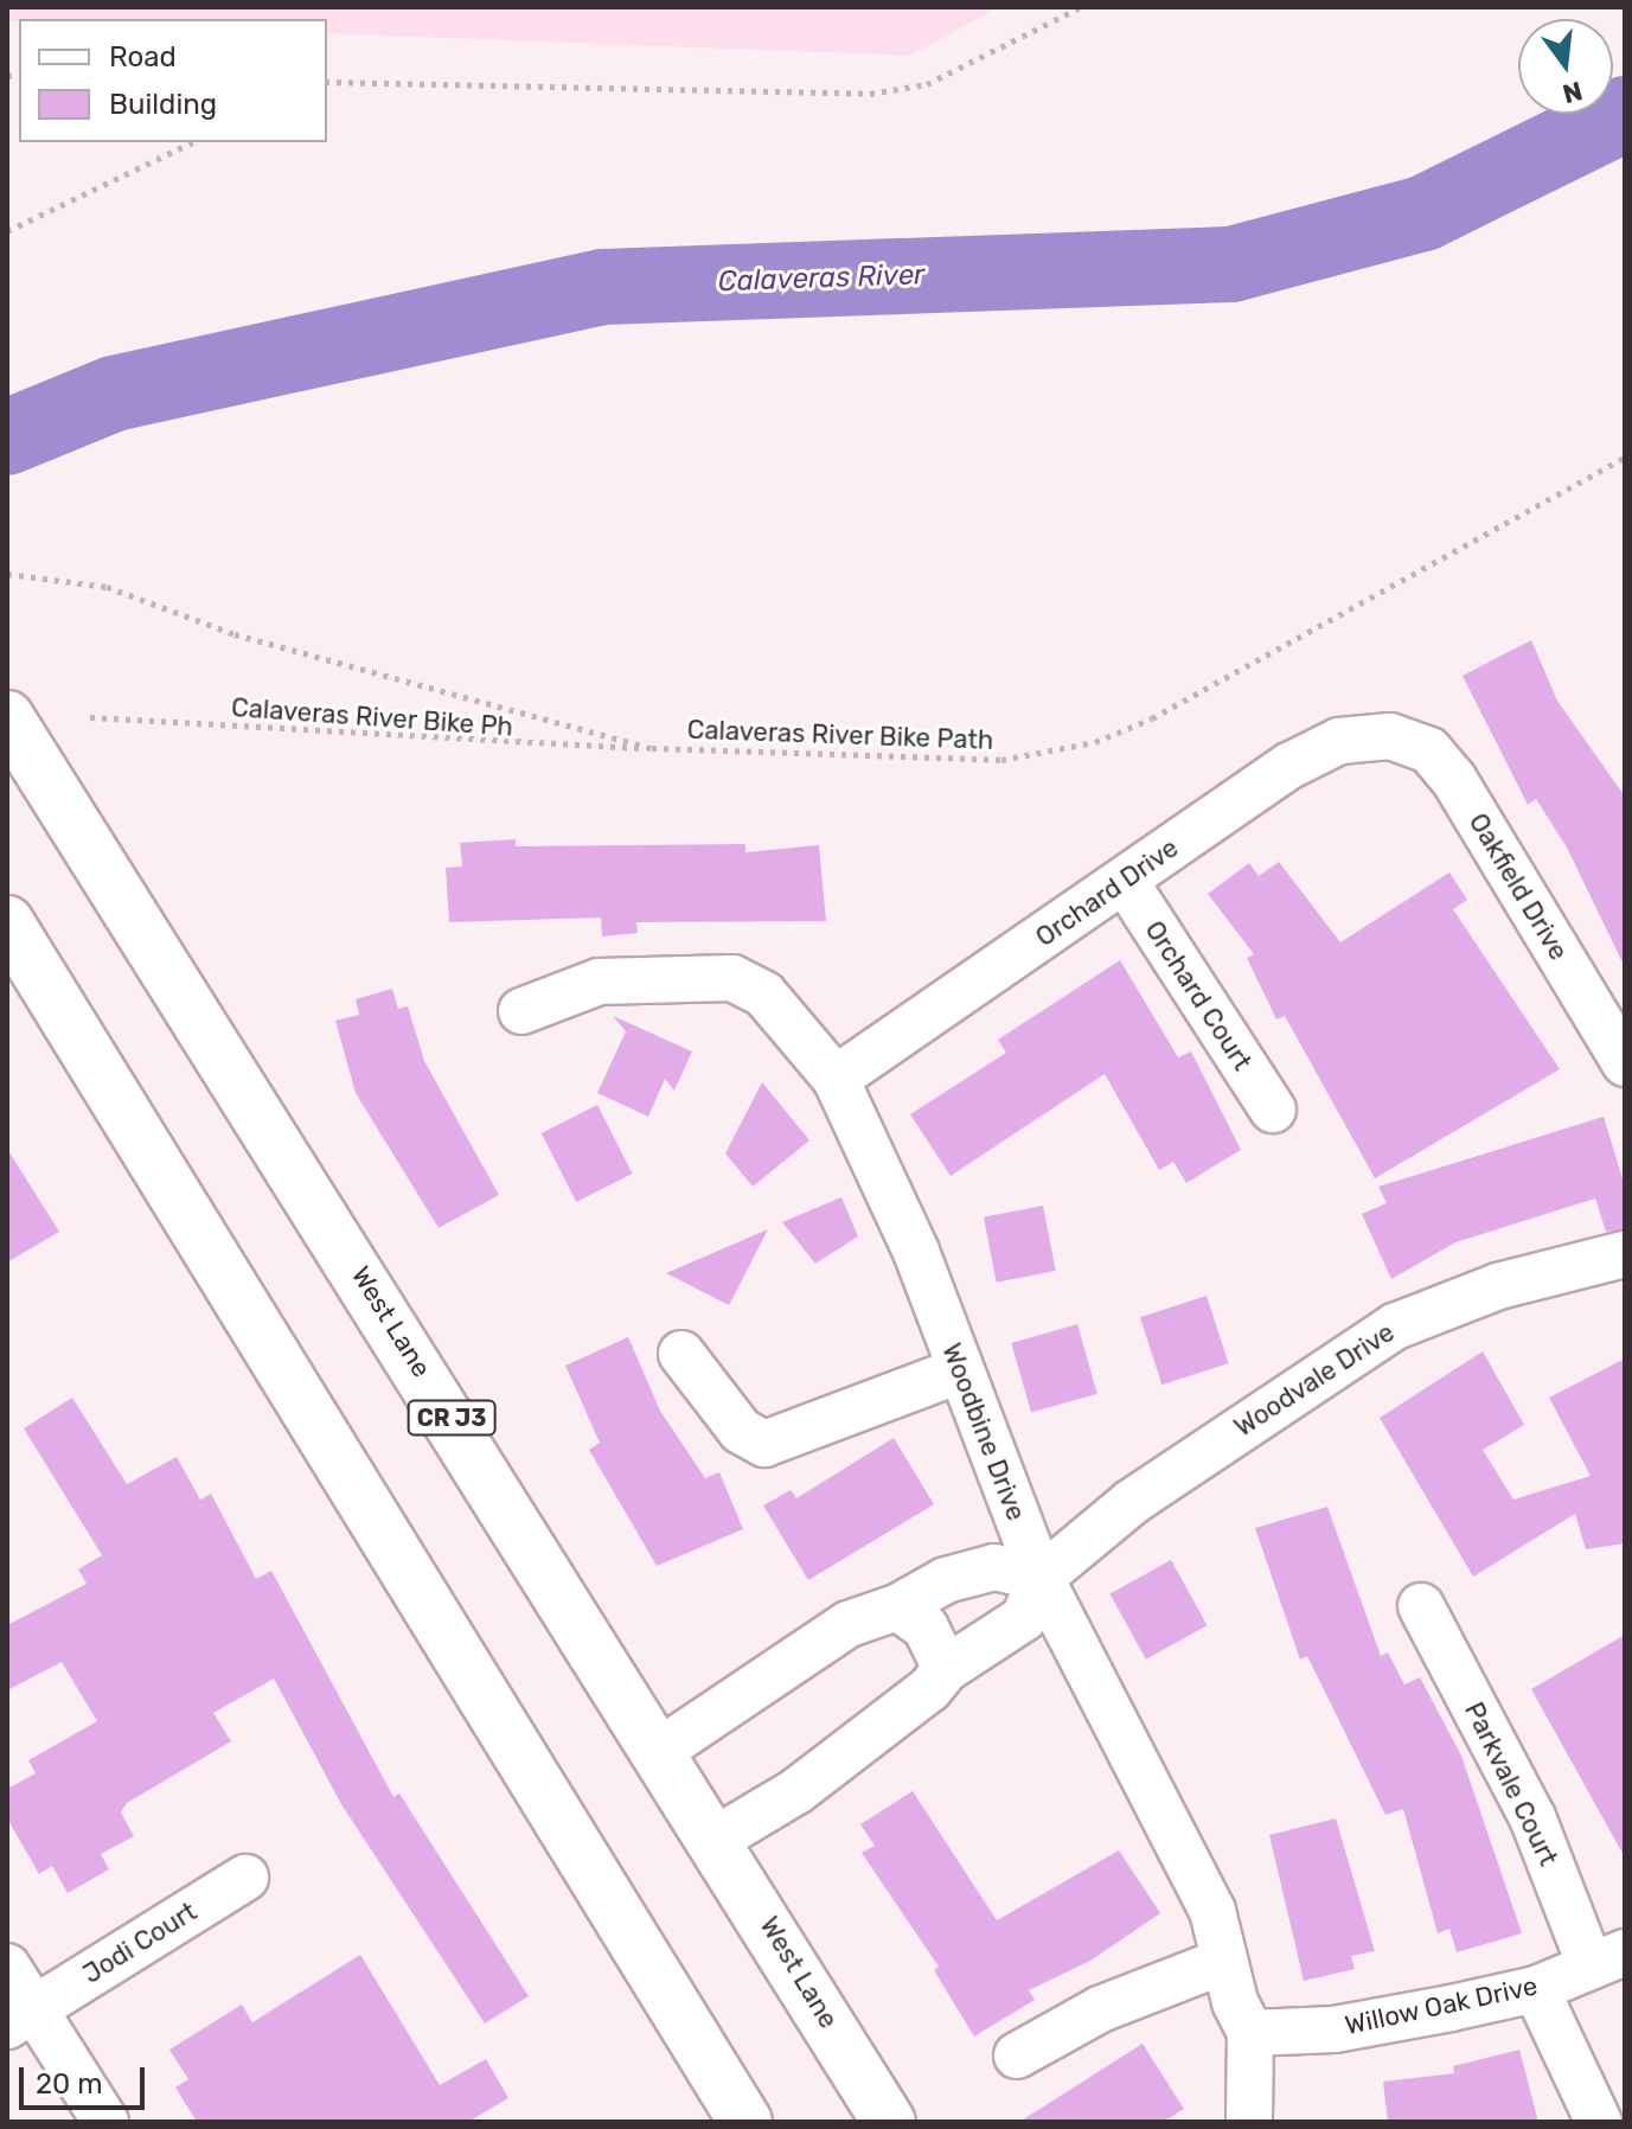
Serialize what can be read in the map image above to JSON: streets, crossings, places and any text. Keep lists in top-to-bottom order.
{
  "streets": {
    "main road": ["West Lane", "CR J3"],
    "street": [
      "Oakfield Drive",
      "Orchard Drive",
      "Orchard Court",
      "Woodvale Drive",
      "Woodbine Drive",
      "Parkvale Court",
      "Jodi Court",
      "Willow Oak Drive"
    ],
    "path": ["Calaveras River Bike Ph", "Calaveras River Bike Path"]
  },
  "crossings": [
    ["Calaveras River Bike Ph", "Calaveras River Bike Path"],
    ["Oakfield Drive", "Orchard Drive"],
    ["Orchard Drive", "Orchard Court"],
    ["Orchard Drive", "Woodbine Drive"],
    ["West Lane", "Woodvale Drive"],
    ["Woodvale Drive", "Woodbine Drive"],
    ["Woodbine Drive", "Willow Oak Drive"],
    ["Parkvale Court", "Willow Oak Drive"]
  ],
  "water": ["Calaveras River"],
  "legend": ["Road", "Building"],
  "scale_bar": "20 m",
  "north": "bottom"
}
